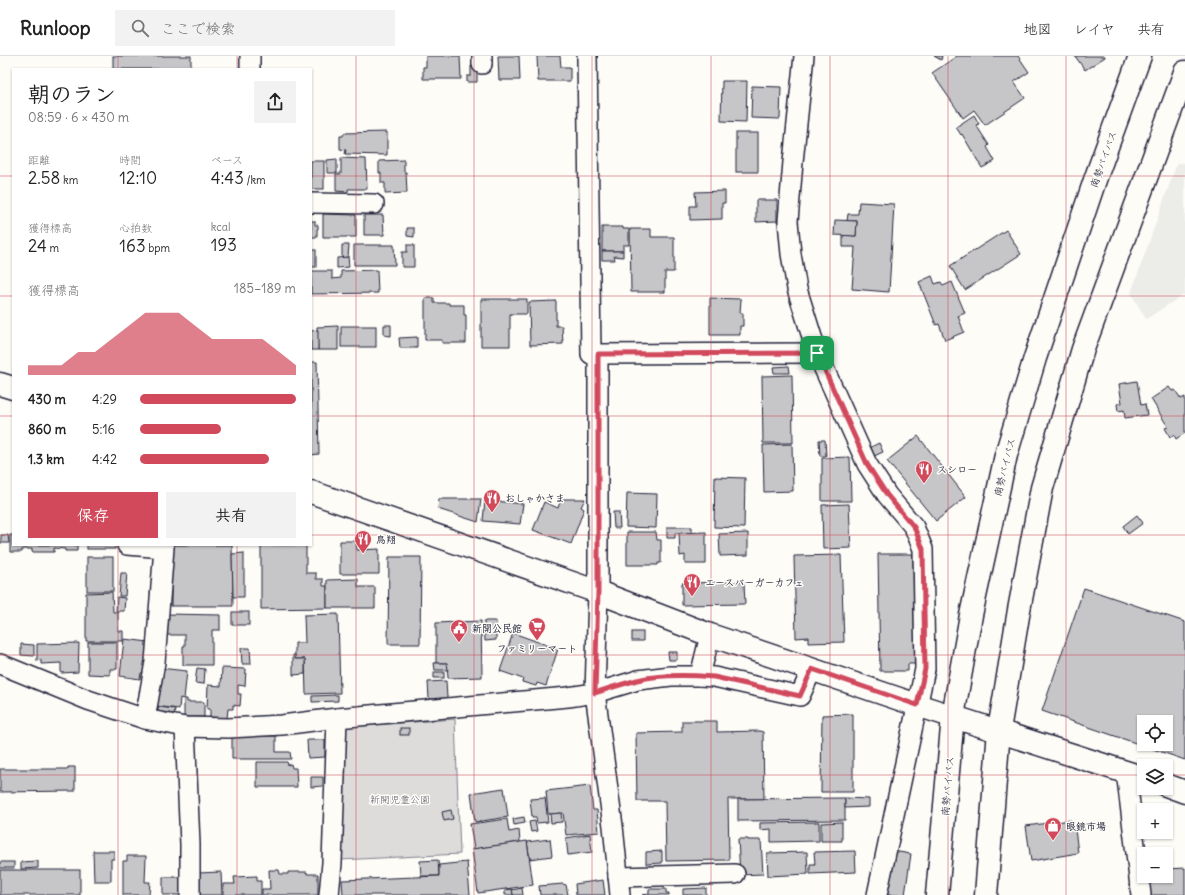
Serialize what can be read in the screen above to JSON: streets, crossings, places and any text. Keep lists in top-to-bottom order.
{
  "streets": {
    "main road": ["南勢バイパス"]
  },
  "parks": ["新開児童公園"],
  "places": {
    "restaurant": [
      "スシロー",
      "おしゃかさま",
      "鳥翔",
      "エースバーガーカフェ"
    ],
    "supermarket": ["ファミリーマート"],
    "public building": ["新開公民館"],
    "shop": ["眼鏡市場"]
  },
  "page": {
    "header": "Runloop",
    "search": "ここで検索",
    "nav": ["地図", "レイヤ", "共有"],
    "heading": ["朝のラン", "08:59 · 6 × 430 m"],
    "stats": [
      ["距離", "2.58 km"],
      ["時間", "12:10"],
      ["ペース", "4:43 /km"],
      ["獲得標高", "24 m"],
      ["心拍数", "163 bpm"],
      ["kcal", "193"]
    ],
    "chart": ["獲得標高", "185–189 m"],
    "list": [
      {
        "name": "430 m",
        "note": "4:29"
      },
      {
        "name": "860 m",
        "note": "5:16"
      },
      {
        "name": "1.3 km",
        "note": "4:42"
      }
    ],
    "buttons": ["保存", "共有"],
    "map_buttons": ["+", "−"]
  }
}
